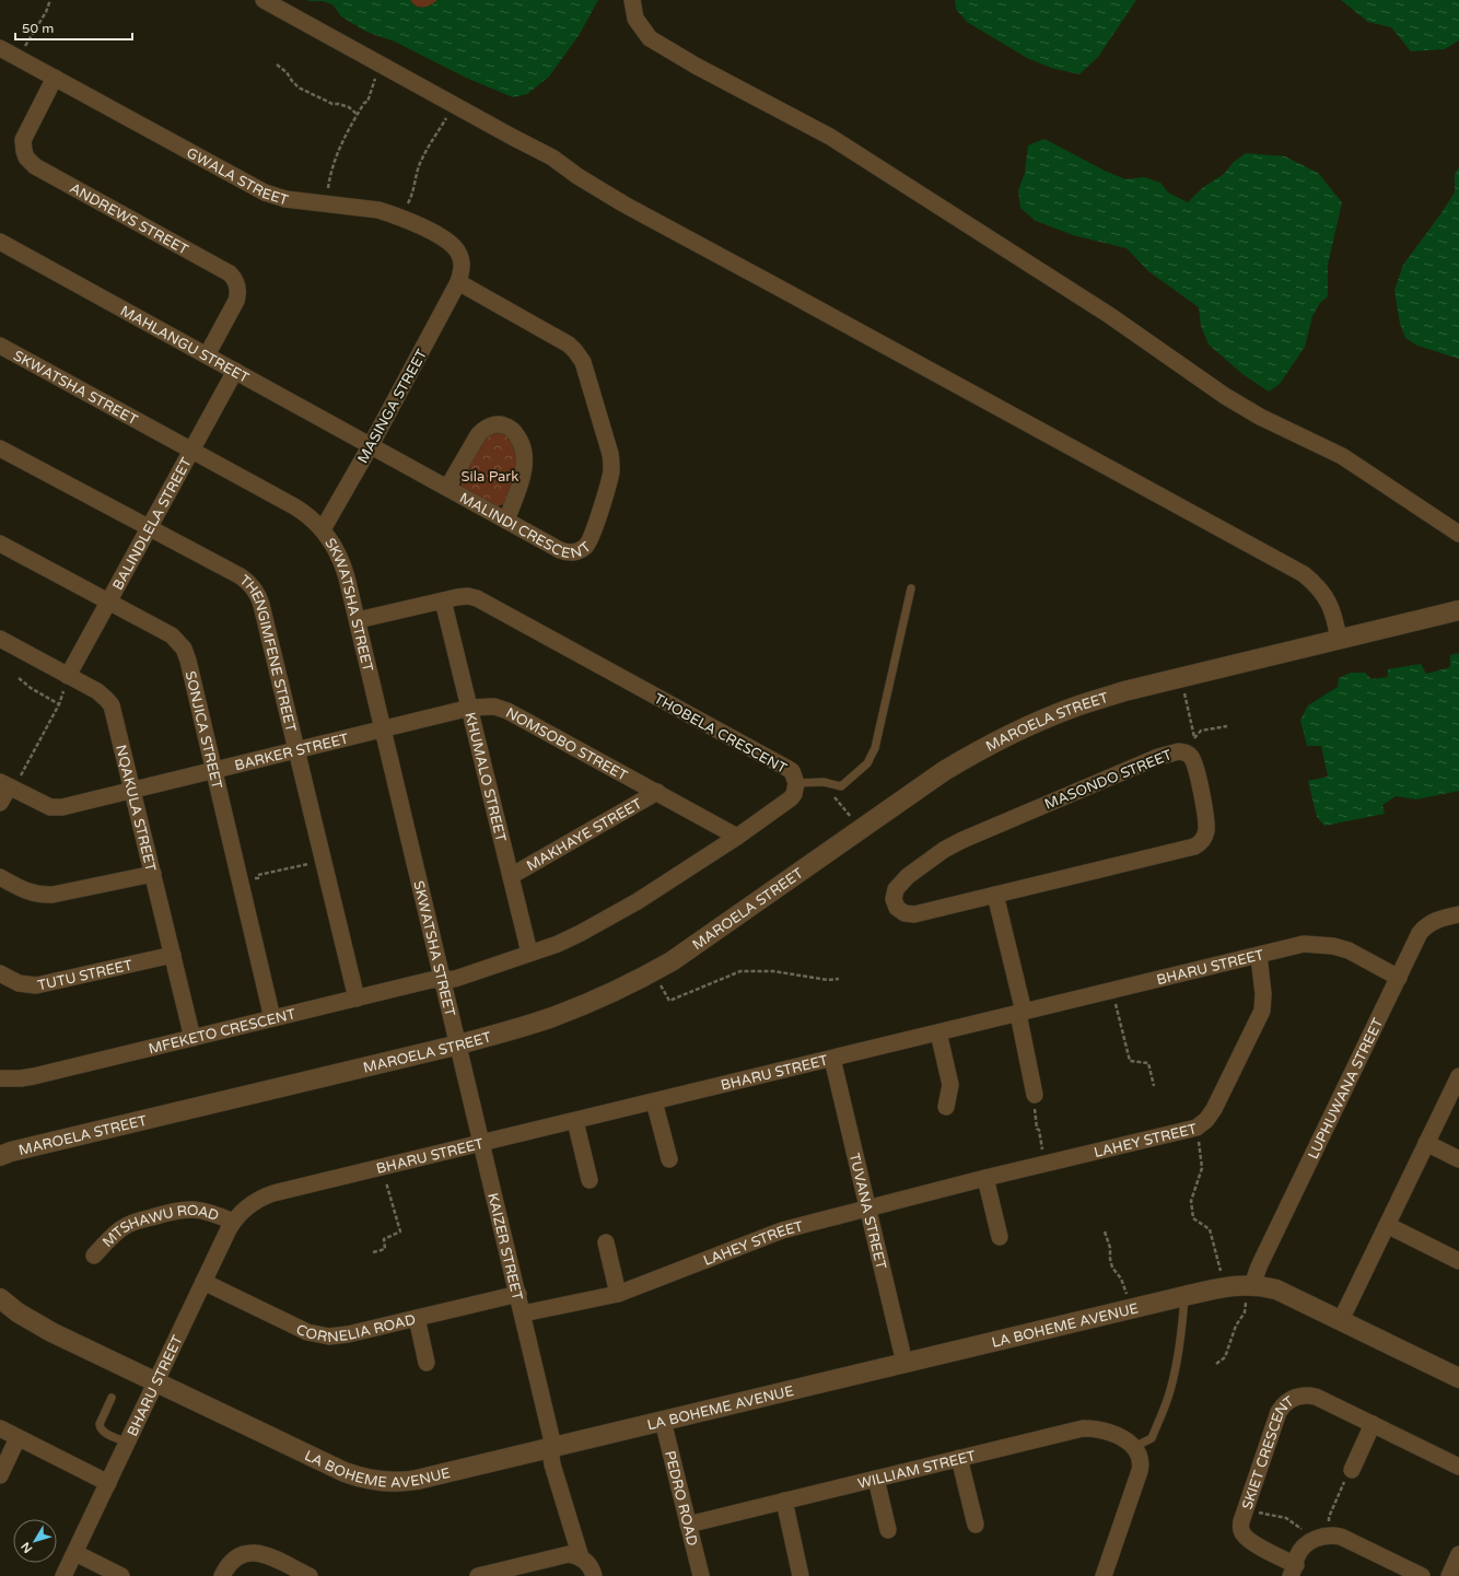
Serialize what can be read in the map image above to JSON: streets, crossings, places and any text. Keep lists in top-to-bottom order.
{
  "streets": {
    "street": [
      "GWALA STREET",
      "ANDREWS STREET",
      "MAHLANGU STREET",
      "SKWATSHA STREET",
      "MASINGA STREET",
      "MALINDI CRESCENT",
      "BALINDLELA STREET",
      "THENGIMFENE STREET",
      "MAROELA STREET",
      "SONJICA STREET",
      "THOBELA CRESCENT",
      "NOMSOBO STREET",
      "BARKER STREET",
      "KHUMALO STREET",
      "MASONDO STREET",
      "NQAKULA STREET",
      "MAKHAYE STREET",
      "BHARU STREET",
      "TUTU STREET",
      "MFEKETO CRESCENT",
      "LUPHUWANA STREET",
      "LAHEY STREET",
      "TUVANA STREET",
      "MTSHAWU ROAD",
      "KAIZER STREET",
      "CORNELIA ROAD",
      "LA BOHEME AVENUE",
      "SKIET CRESCENT",
      "WILLIAM STREET",
      "PEDRO ROAD"
    ]
  },
  "crossings": [
    ["GWALA STREET", "ANDREWS STREET"],
    ["GWALA STREET", "MASINGA STREET"],
    ["GWALA STREET", "MALINDI CRESCENT"],
    ["ANDREWS STREET", "MAHLANGU STREET"],
    ["MAHLANGU STREET", "MASINGA STREET"],
    ["MAHLANGU STREET", "MALINDI CRESCENT"],
    ["MAHLANGU STREET", "BALINDLELA STREET"],
    ["SKWATSHA STREET", "MASINGA STREET"],
    ["SKWATSHA STREET", "BALINDLELA STREET"],
    ["SKWATSHA STREET", "MAROELA STREET"],
    ["SKWATSHA STREET", "THOBELA CRESCENT"],
    ["SKWATSHA STREET", "NOMSOBO STREET"],
    ["SKWATSHA STREET", "BARKER STREET"],
    ["SKWATSHA STREET", "MFEKETO CRESCENT"],
    ["SKWATSHA STREET", "KAIZER STREET"],
    ["MASINGA STREET", "MALINDI CRESCENT"],
    ["BALINDLELA STREET", "THENGIMFENE STREET"],
    ["BALINDLELA STREET", "SONJICA STREET"],
    ["BALINDLELA STREET", "NQAKULA STREET"],
    ["THENGIMFENE STREET", "BARKER STREET"],
    ["THENGIMFENE STREET", "MFEKETO CRESCENT"],
    ["MAROELA STREET", "KAIZER STREET"],
    ["SONJICA STREET", "BARKER STREET"],
    ["SONJICA STREET", "MFEKETO CRESCENT"],
    ["THOBELA CRESCENT", "NOMSOBO STREET"],
    ["THOBELA CRESCENT", "KHUMALO STREET"],
    ["THOBELA CRESCENT", "MFEKETO CRESCENT"],
    ["NOMSOBO STREET", "BARKER STREET"],
    ["NOMSOBO STREET", "KHUMALO STREET"],
    ["NOMSOBO STREET", "MAKHAYE STREET"],
    ["BARKER STREET", "NQAKULA STREET"],
    ["KHUMALO STREET", "MAKHAYE STREET"],
    ["NQAKULA STREET", "TUTU STREET"],
    ["NQAKULA STREET", "MFEKETO CRESCENT"],
    ["BHARU STREET", "LUPHUWANA STREET"],
    ["BHARU STREET", "LAHEY STREET"],
    ["BHARU STREET", "TUVANA STREET"],
    ["BHARU STREET", "MTSHAWU ROAD"],
    ["BHARU STREET", "KAIZER STREET"],
    ["BHARU STREET", "CORNELIA ROAD"],
    ["BHARU STREET", "LA BOHEME AVENUE"],
    ["LUPHUWANA STREET", "LA BOHEME AVENUE"],
    ["LAHEY STREET", "TUVANA STREET"],
    ["LAHEY STREET", "KAIZER STREET"],
    ["TUVANA STREET", "LA BOHEME AVENUE"],
    ["KAIZER STREET", "CORNELIA ROAD"],
    ["KAIZER STREET", "LA BOHEME AVENUE"],
    ["LA BOHEME AVENUE", "PEDRO ROAD"],
    ["WILLIAM STREET", "PEDRO ROAD"]
  ],
  "parks": ["Sila Park"],
  "scale_bar": "50 m",
  "north": "bottom left"
}
